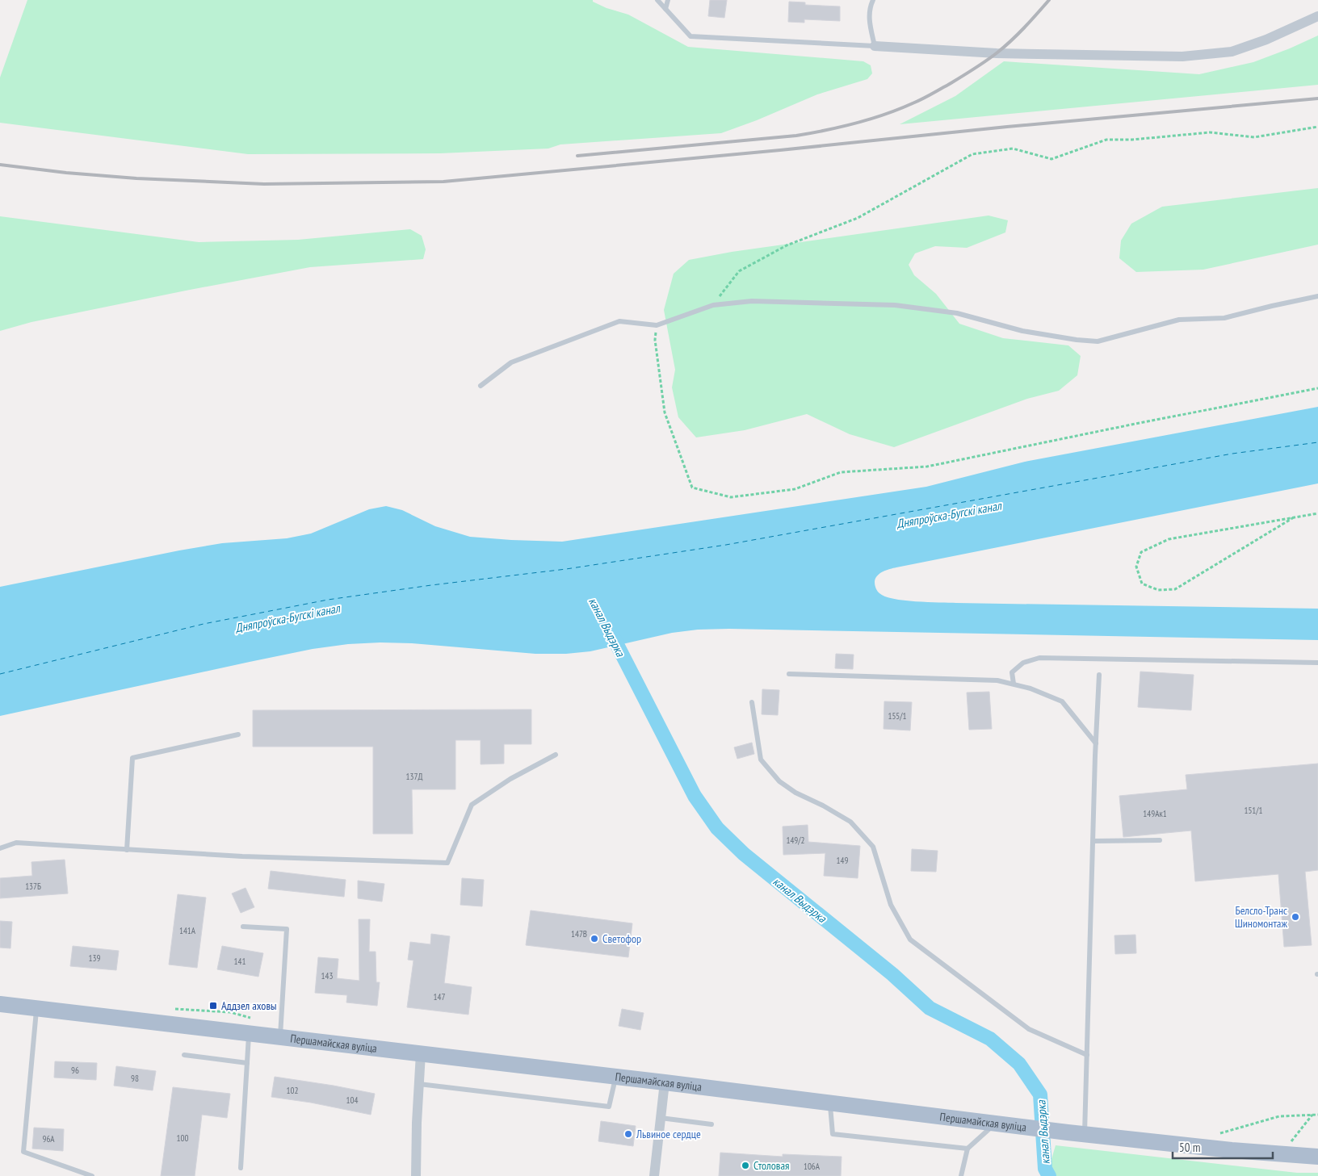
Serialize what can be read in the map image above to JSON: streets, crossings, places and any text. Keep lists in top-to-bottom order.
{
  "streets": {
    "main road": ["Першамайская вуліца"]
  },
  "water": ["Дняпроўска-Бугскі канал", "канал Выдэрка"],
  "places": {
    "other": [
      "Белсло-Транс Шиномонтаж",
      "Светофор",
      "Львиное сердце",
      "Столовая"
    ],
    "transit": ["Аддзел аховы"]
  },
  "house_numbers": [
    "155/1",
    "137Д",
    "151/1",
    "149Ак1",
    "149/2",
    "149",
    "137Б",
    "141А",
    "147В",
    "139",
    "141",
    "143",
    "147",
    "96",
    "98",
    "102",
    "104",
    "100",
    "96А",
    "106А"
  ],
  "scale_bar": "50 m"
}
